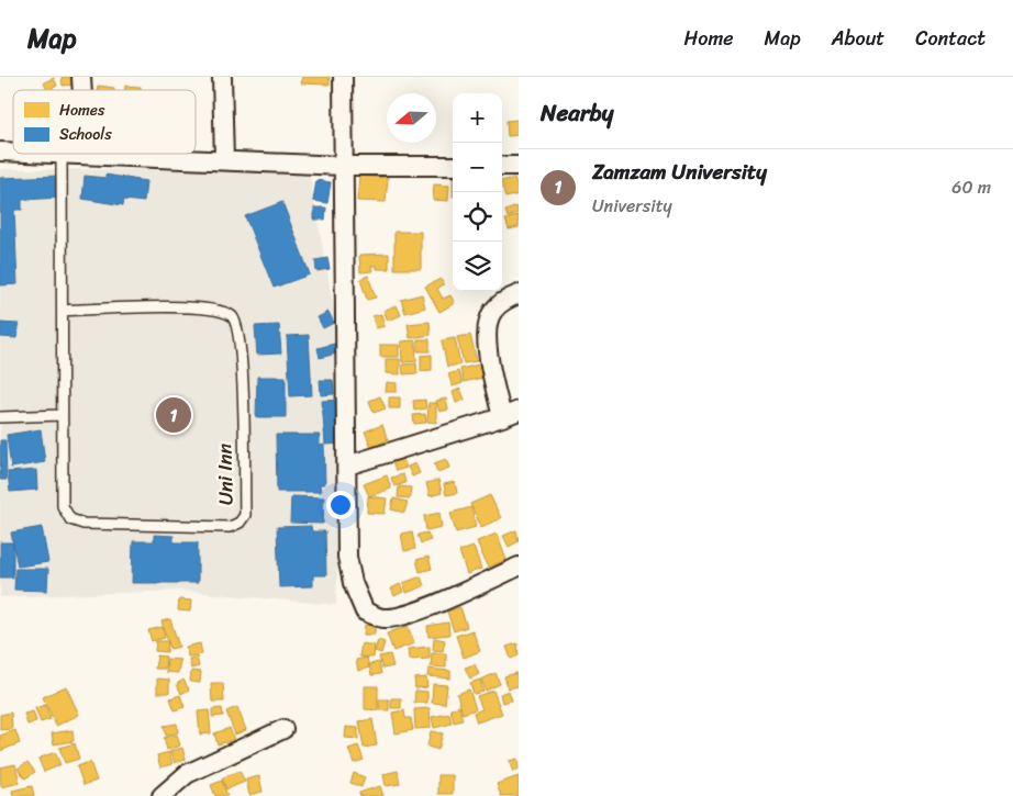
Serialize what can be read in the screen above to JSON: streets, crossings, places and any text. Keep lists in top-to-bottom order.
{
  "streets": {
    "lane": ["Uni Inn"]
  },
  "legend": ["Homes", "Schools"],
  "north": "left",
  "page": {
    "header": "Map",
    "nav": [
      "Home",
      "Map",
      "About",
      "Contact"
    ],
    "heading": "Nearby",
    "map_buttons": ["+", "−"],
    "list": [
      {
        "mark": "1",
        "name": "Zamzam University",
        "note": "University",
        "value": "60 m"
      }
    ],
    "pins": "1"
  }
}
